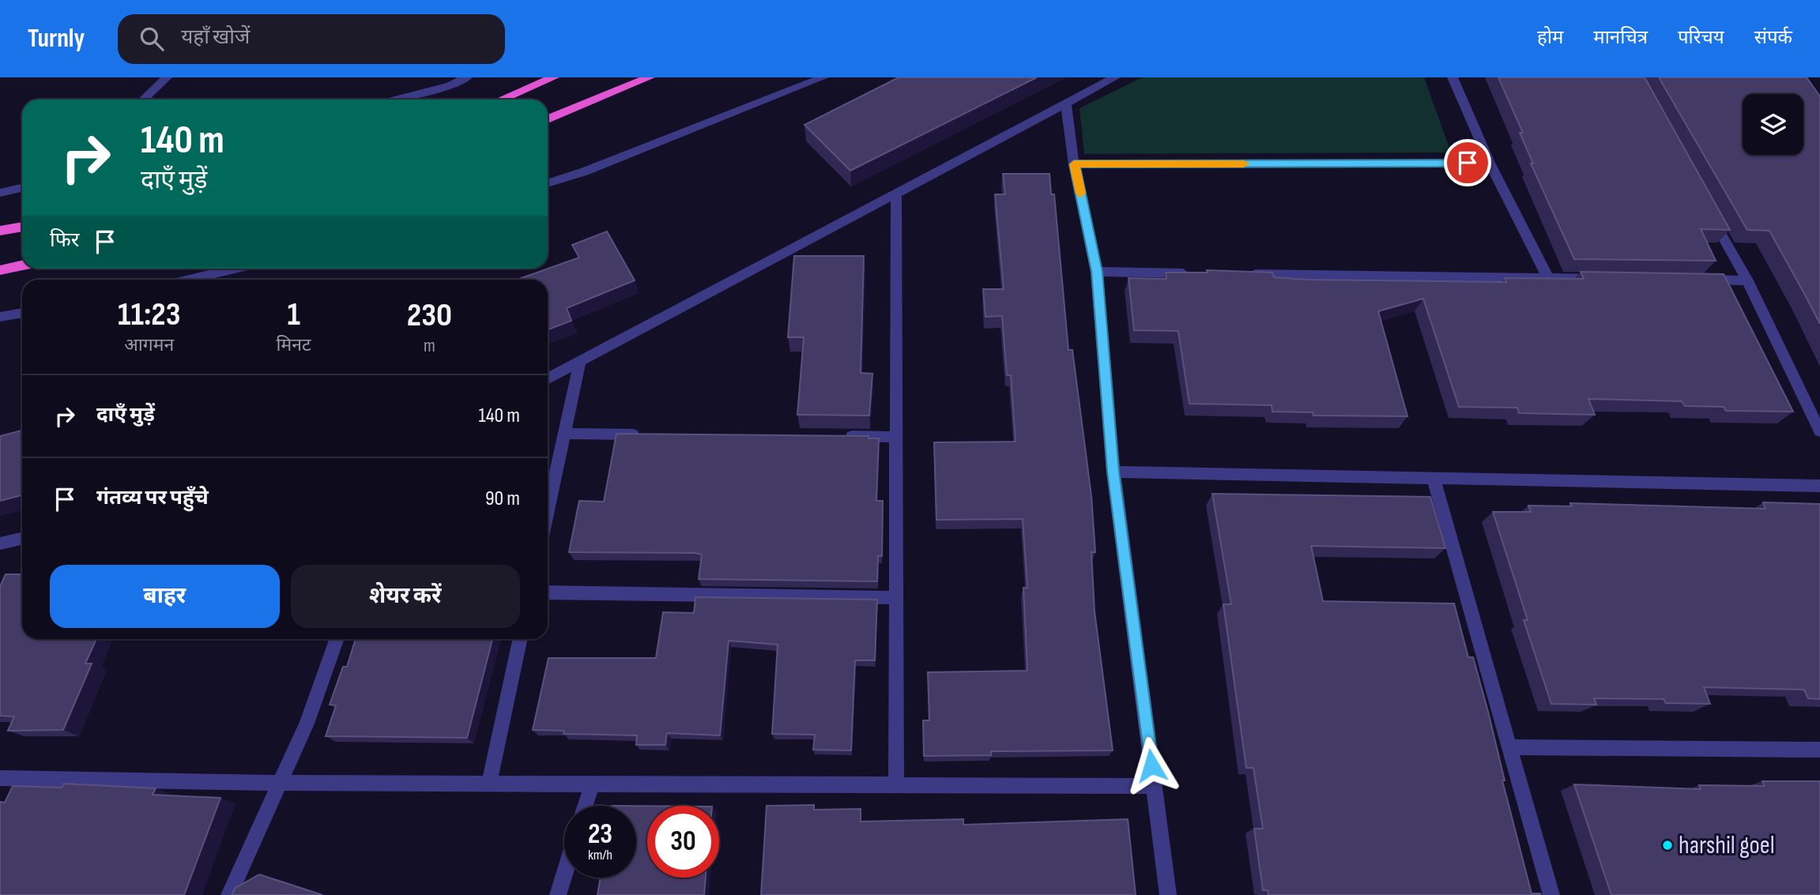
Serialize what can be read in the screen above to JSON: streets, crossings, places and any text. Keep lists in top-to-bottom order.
{
  "places": ["harshil goel"],
  "page": {
    "header": "Turnly",
    "search": "यहाँ खोजें",
    "nav": [
      "होम",
      "मानचित्र",
      "परिचय",
      "संपर्क"
    ],
    "turn": ["140 m", "दाएँ मुड़ें"],
    "then": "फिर",
    "eta": [
      "11:23",
      "आगमन",
      "1",
      "मिनट",
      "230",
      "m"
    ],
    "list": [
      {
        "name": "दाएँ मुड़ें",
        "value": "140 m"
      },
      {
        "name": "गंतव्य पर पहुँचे",
        "value": "90 m"
      }
    ],
    "buttons": ["बाहर", "शेयर करें"],
    "speed": "23 km/h",
    "limit": "30"
  }
}
